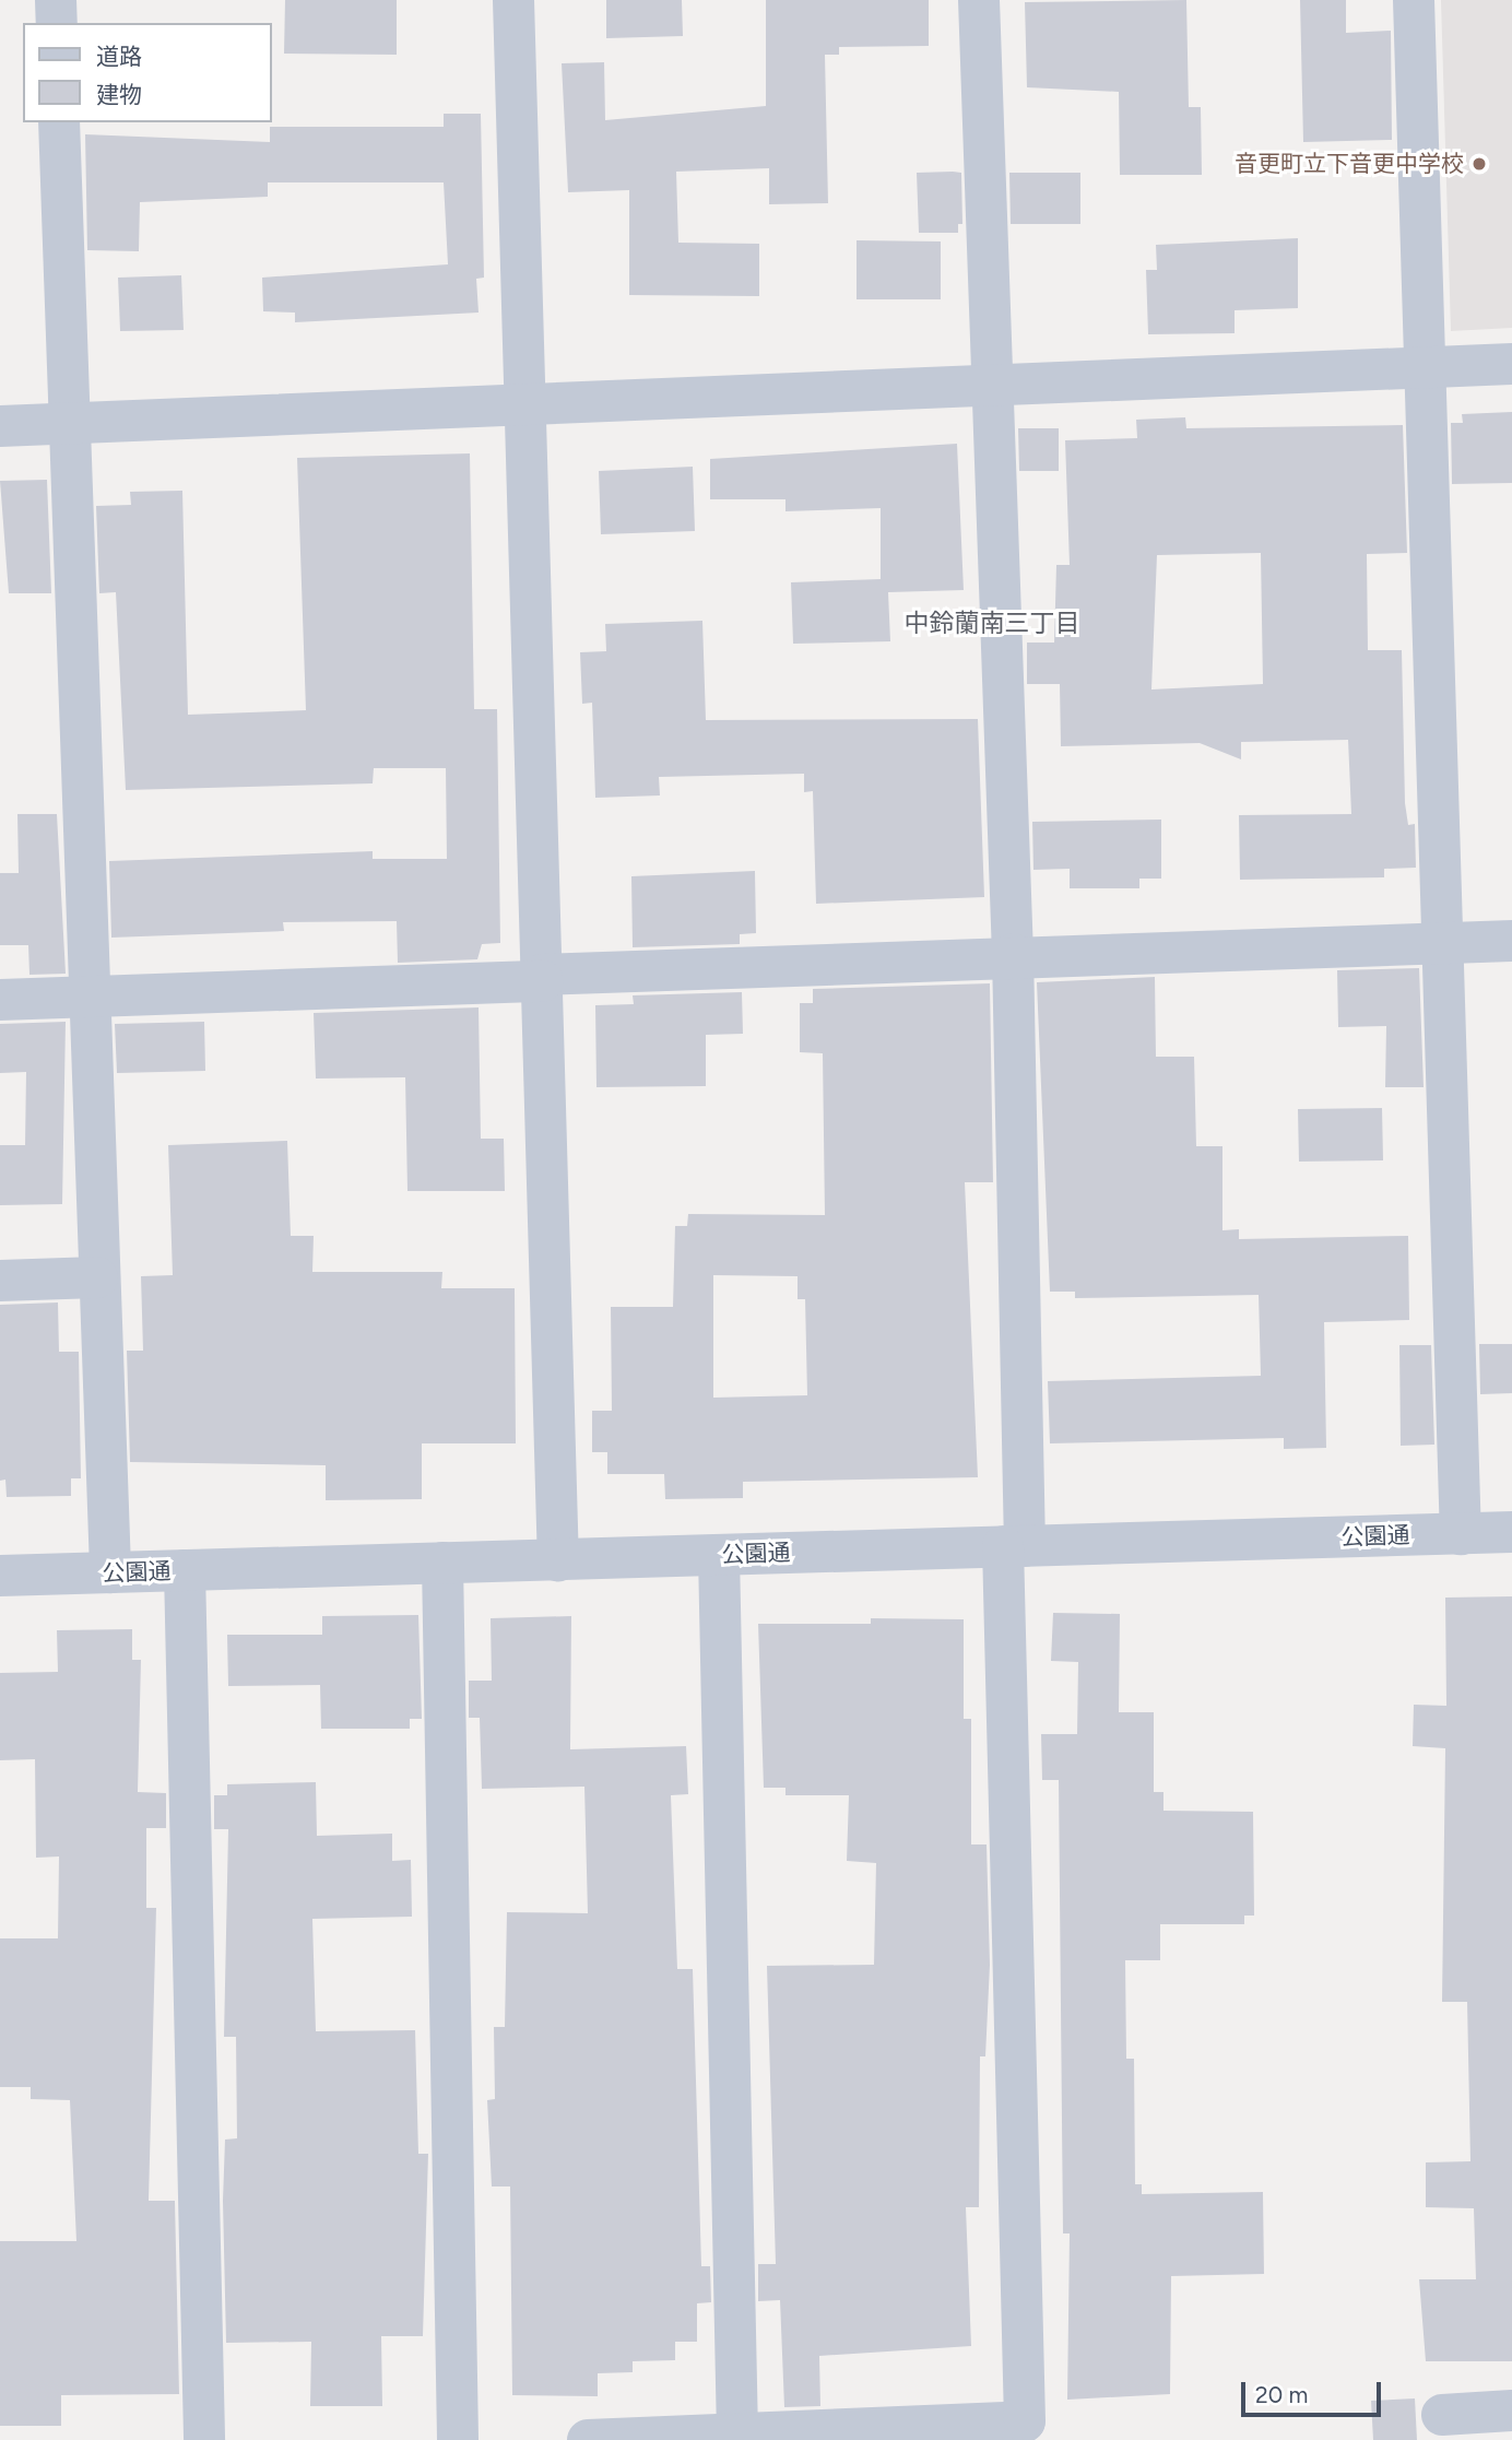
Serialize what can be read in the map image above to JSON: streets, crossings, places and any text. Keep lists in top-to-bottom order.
{
  "streets": {
    "street": ["公園通"]
  },
  "districts": ["中鈴蘭南三丁目"],
  "places": ["音更町立下音更中学校"],
  "legend": ["道路", "建物"],
  "scale_bar": "20 m"
}
